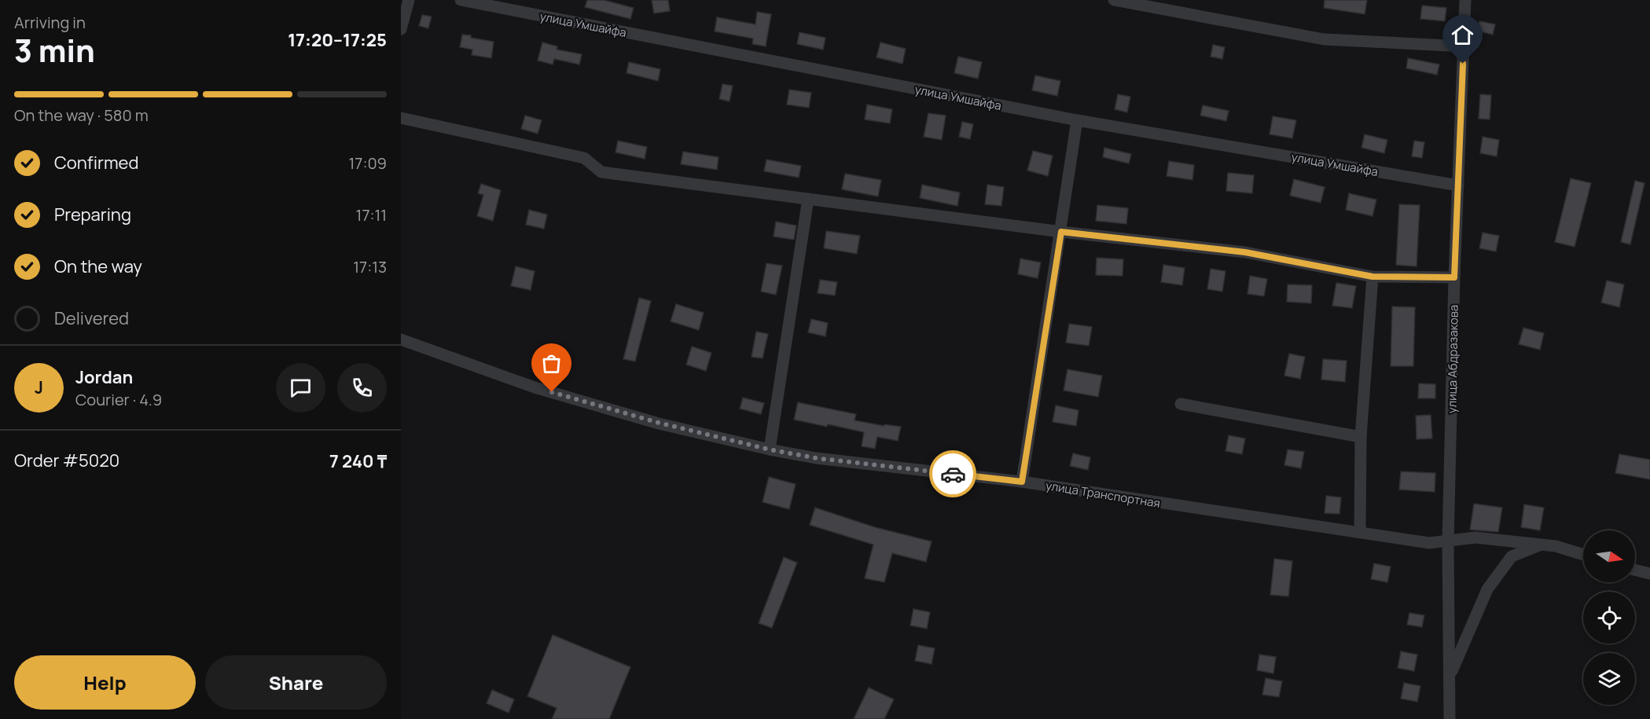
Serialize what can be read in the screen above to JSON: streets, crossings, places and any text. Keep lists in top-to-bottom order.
{
  "streets": {
    "street": ["улица Умшайфа", "улица Абдразакова", "улица Транспортная"]
  },
  "crossings": [
    ["улица Умшайфа", "улица Абдразакова"],
    ["улица Абдразакова", "улица Транспортная"]
  ],
  "north": "right",
  "page": {
    "heading": ["3 min", "Arriving in", "17:20–17:25"],
    "panel": [
      "Jordan",
      "Courier · 4.9",
      "Order #5020",
      "7 240 ₸"
    ],
    "bar": "On the way · 580 m",
    "list": [
      ["Confirmed", "17:09"],
      ["Preparing", "17:11"],
      ["On the way", "17:13"],
      "Delivered"
    ],
    "round": "J",
    "buttons": ["Help", "Share"]
  }
}
